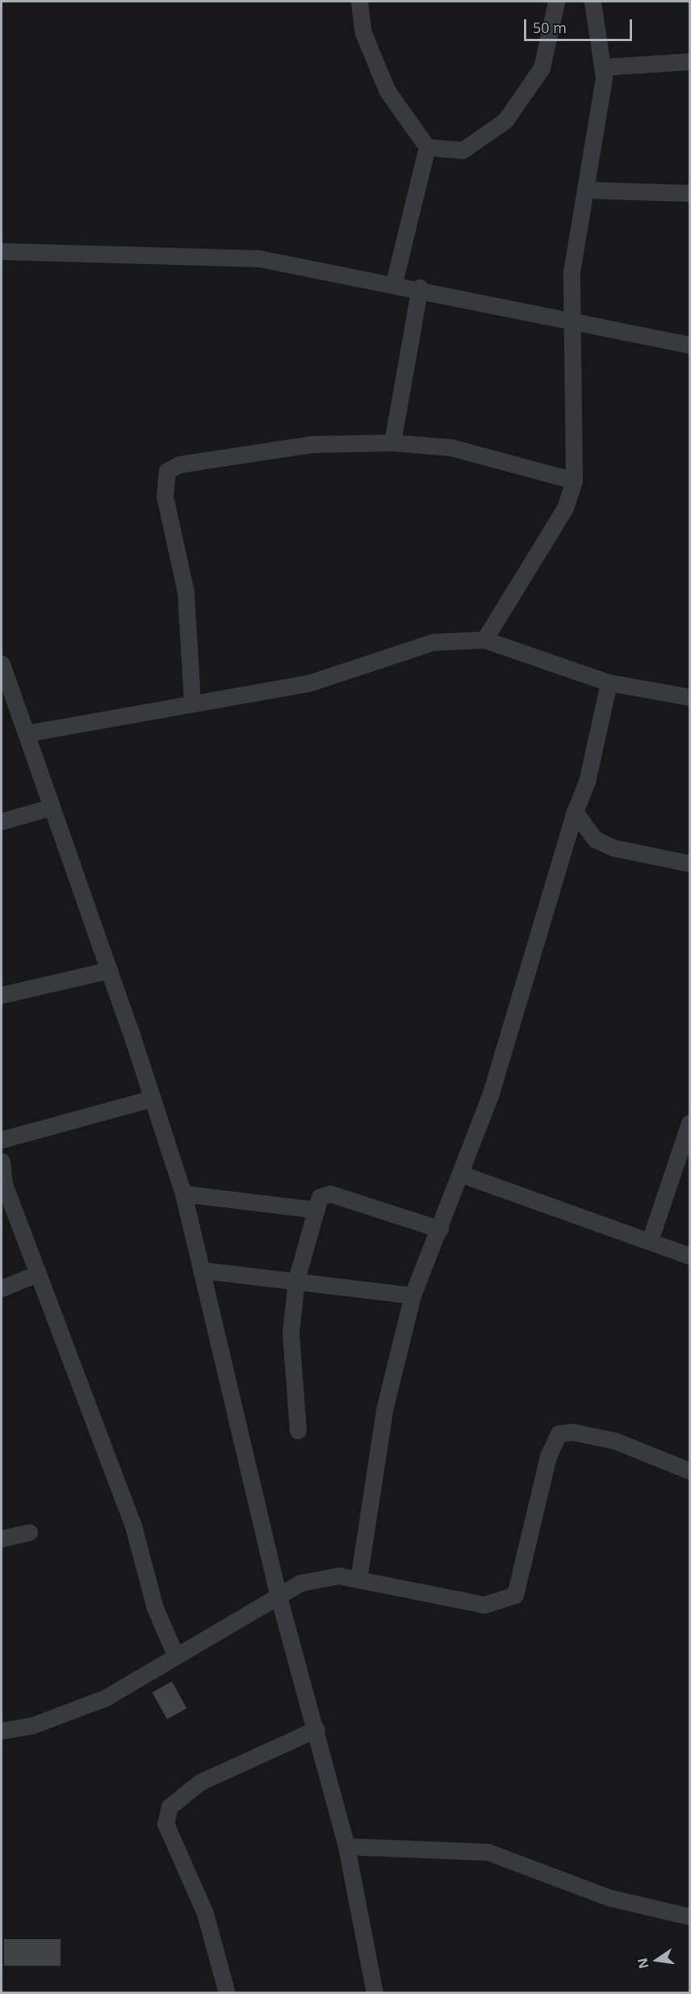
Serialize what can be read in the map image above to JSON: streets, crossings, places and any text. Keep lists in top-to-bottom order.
{
  "scale_bar": "50 m",
  "north": "left"
}
